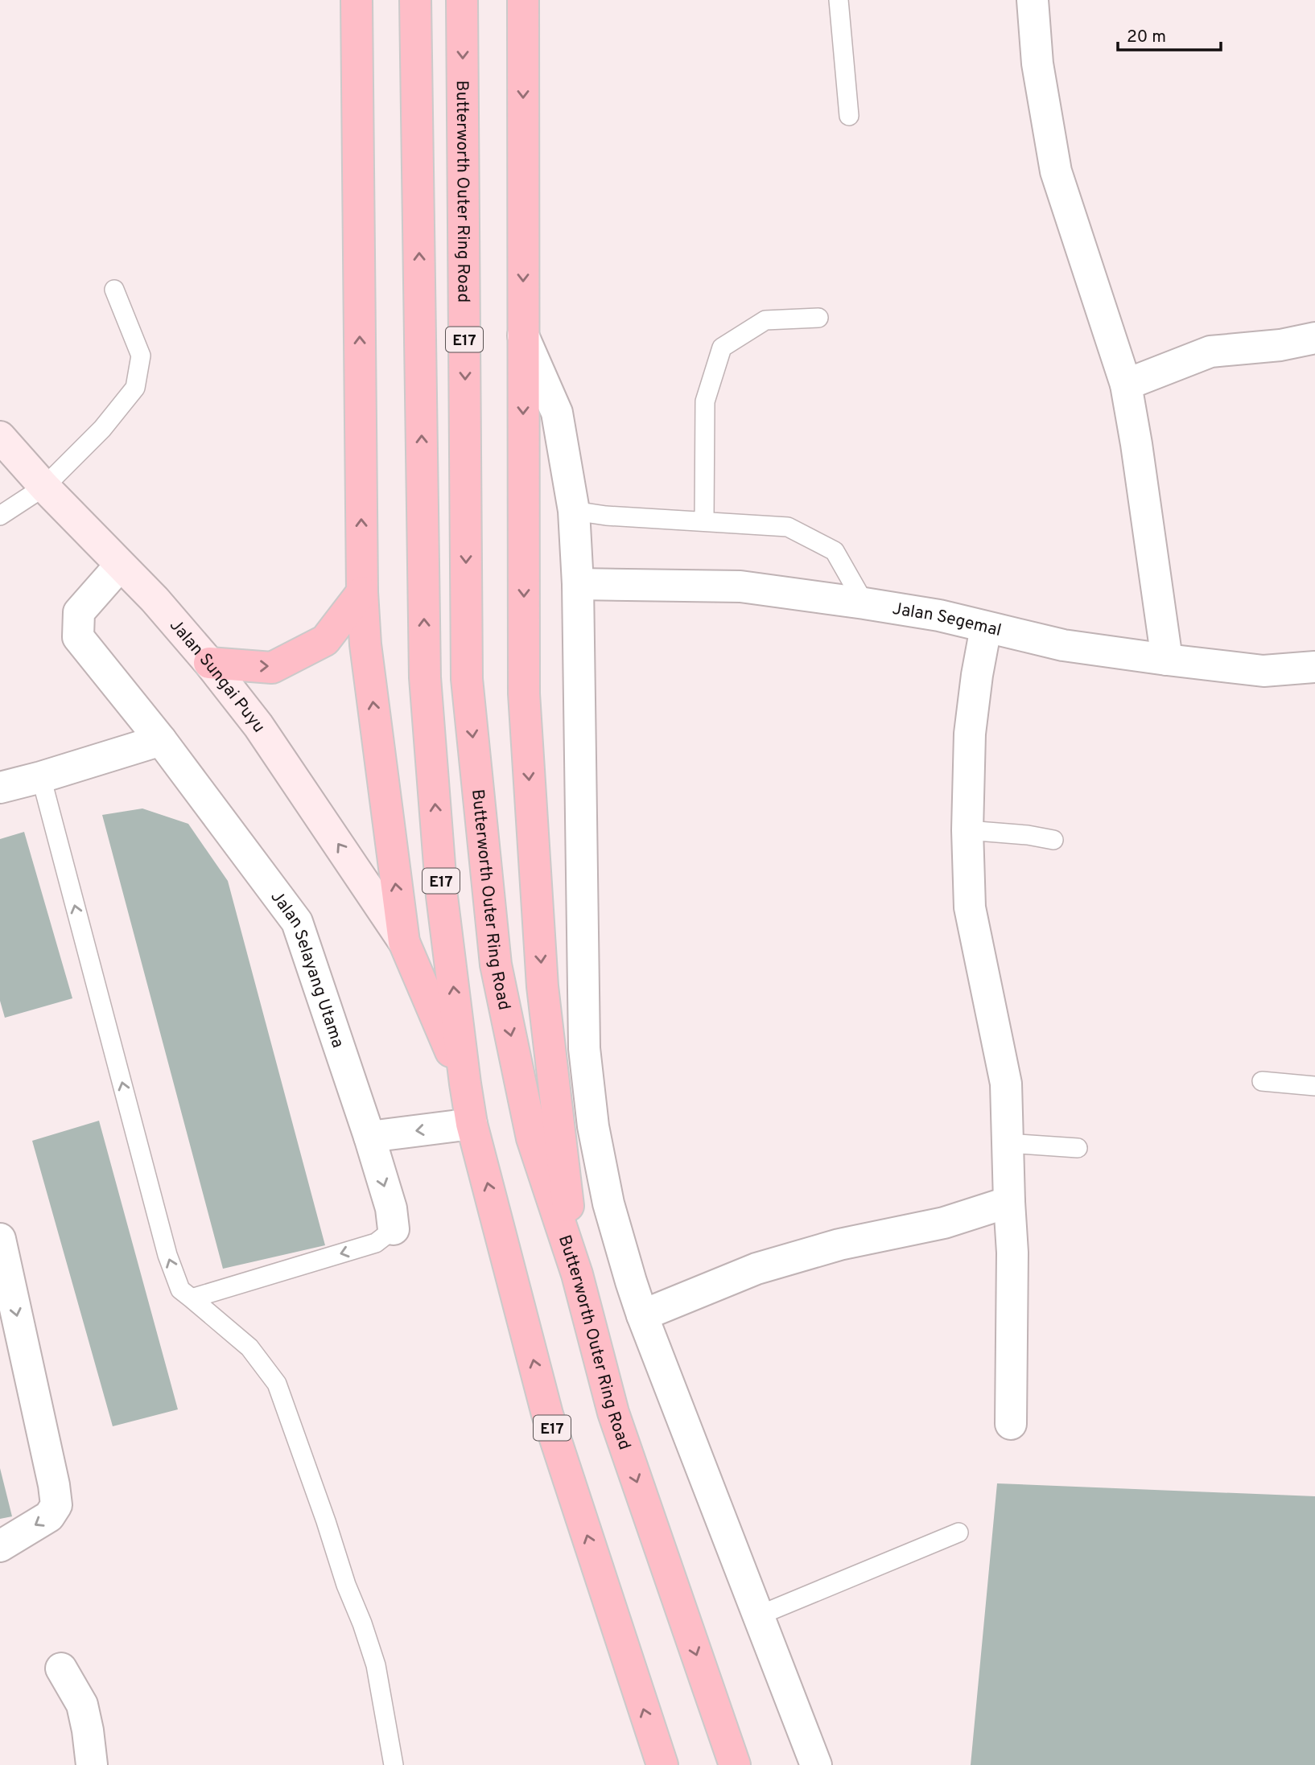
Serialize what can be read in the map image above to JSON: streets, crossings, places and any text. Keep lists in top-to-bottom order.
{
  "streets": {
    "highway": ["Butterworth Outer Ring Road", "E17"],
    "main road": ["Jalan Sungai Puyu"],
    "street": ["Jalan Segemal", "Jalan Selayang Utama"]
  },
  "crossings": [
    ["Jalan Sungai Puyu", "Jalan Selayang Utama"]
  ],
  "one_way": ["Jalan Sungai Puyu"],
  "scale_bar": "20 m"
}
